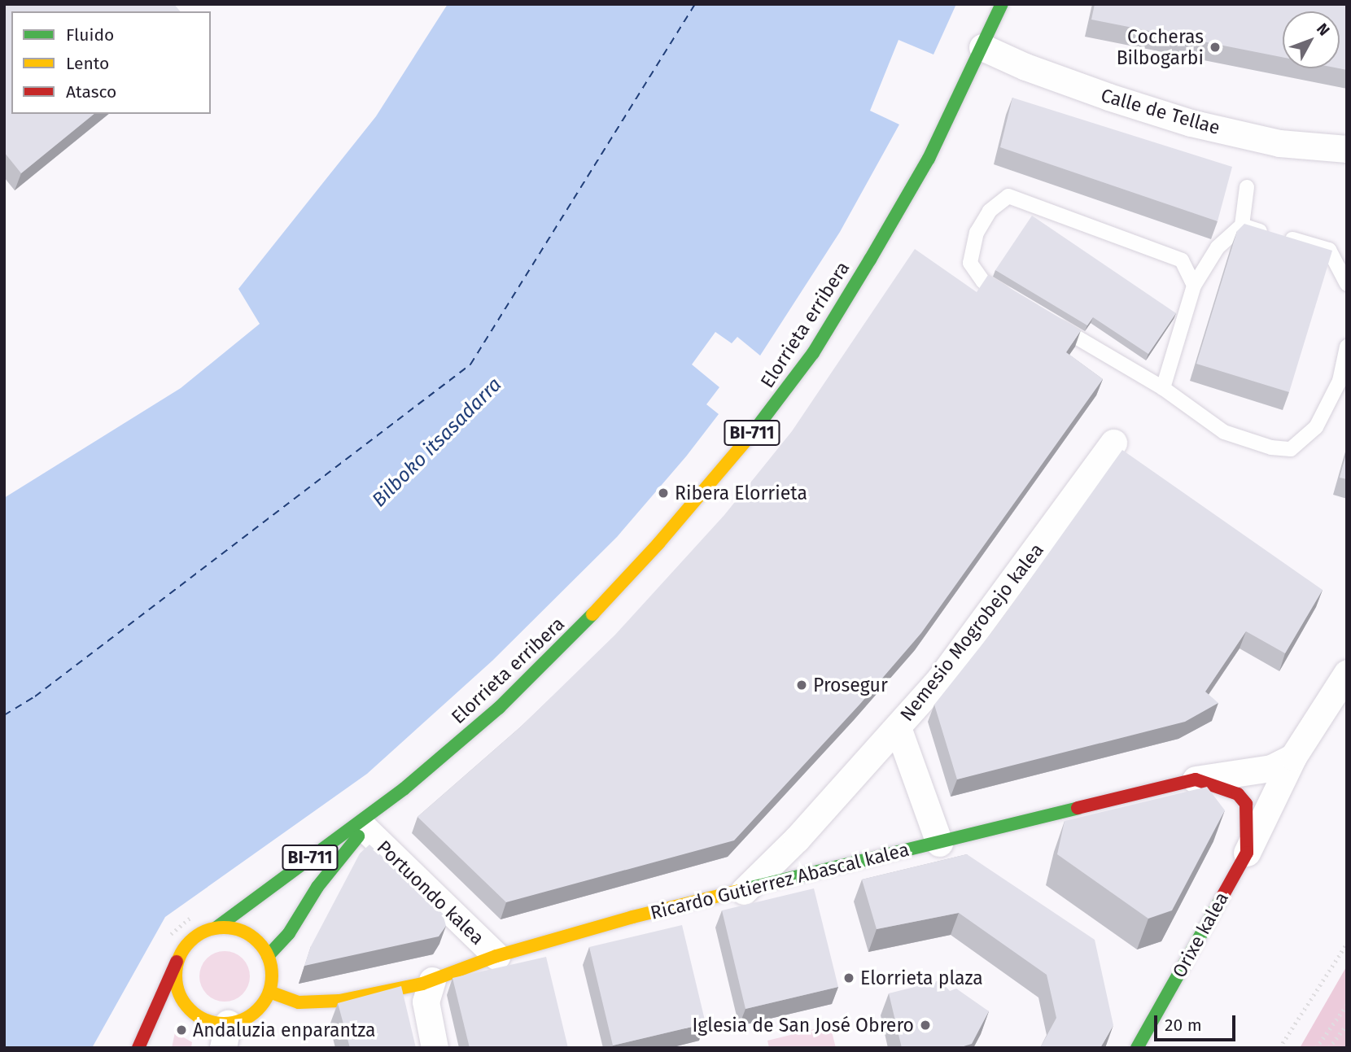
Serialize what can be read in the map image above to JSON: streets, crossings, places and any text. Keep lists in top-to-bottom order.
{
  "streets": {
    "main road": [
      "Elorrieta erribera",
      "BI-711",
      "Ricardo Gutierrez Abascal kalea",
      "Orixe kalea"
    ],
    "street": ["Calle de Tellae", "Nemesio Mogrobejo kalea", "Portuondo kalea"]
  },
  "crossings": [
    ["Calle de Tellae", "Elorrieta erribera"],
    ["Elorrieta erribera", "BI-711"],
    ["BI-711", "Ricardo Gutierrez Abascal kalea"],
    ["BI-711", "Portuondo kalea"],
    ["Nemesio Mogrobejo kalea", "Ricardo Gutierrez Abascal kalea"],
    ["Ricardo Gutierrez Abascal kalea", "Portuondo kalea"],
    ["Ricardo Gutierrez Abascal kalea", "Orixe kalea"]
  ],
  "water": ["Bilboko itsasadarra"],
  "places": [
    "Cocheras Bilbogarbi",
    "Ribera Elorrieta",
    "Prosegur",
    "Elorrieta plaza",
    "Iglesia de San José Obrero",
    "Andaluzia enparantza"
  ],
  "legend": ["Fluido", "Lento", "Atasco"],
  "scale_bar": "20 m",
  "north": "top right"
}
